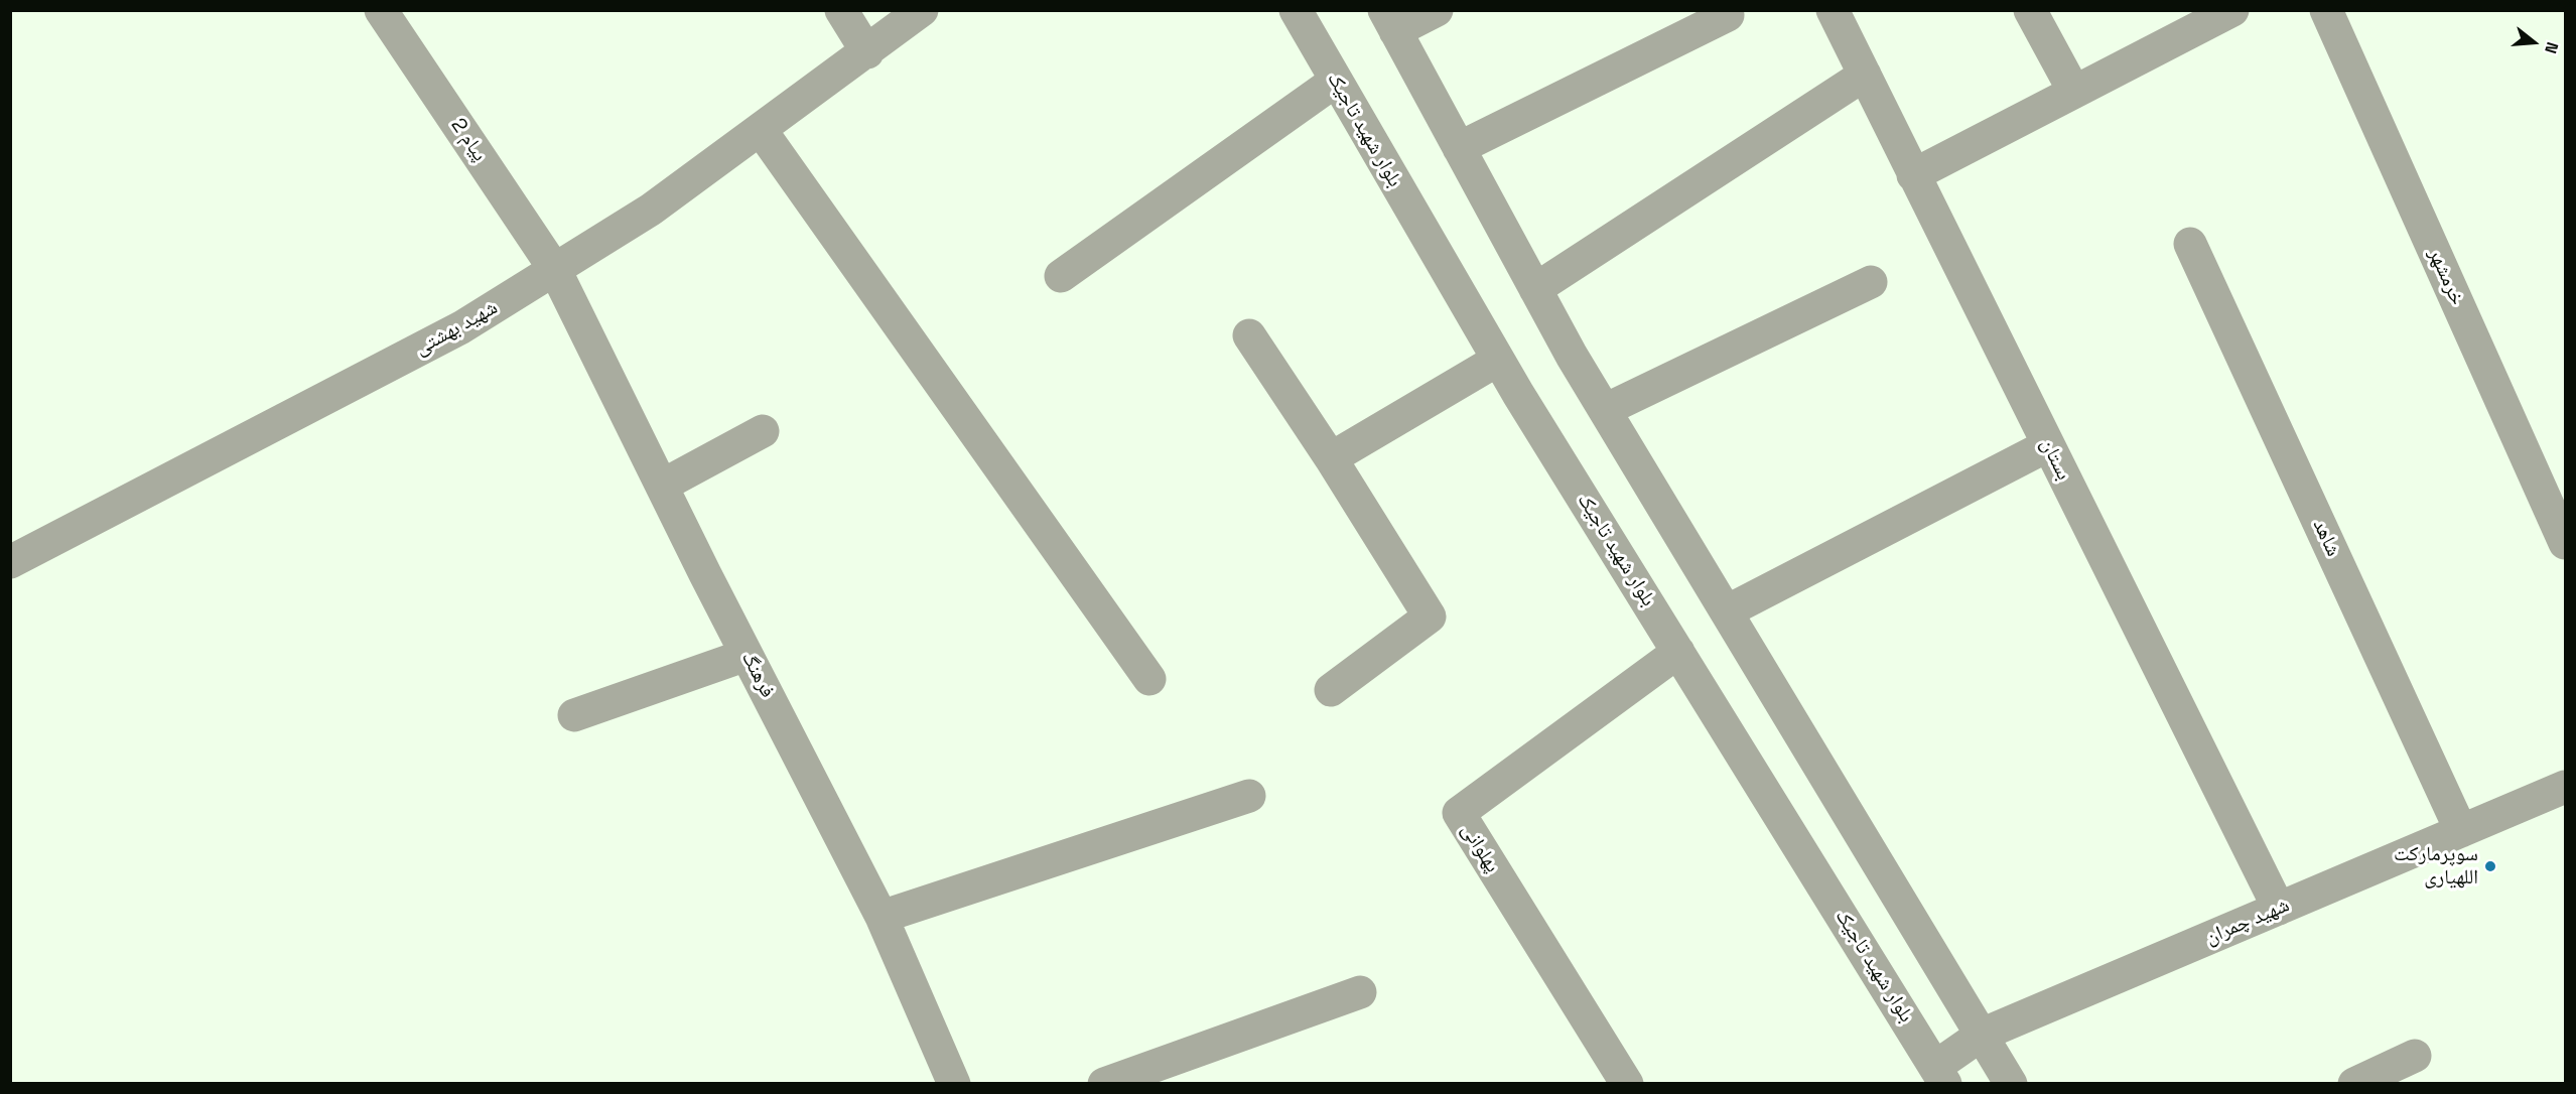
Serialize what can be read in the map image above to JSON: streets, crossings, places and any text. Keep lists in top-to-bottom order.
{
  "streets": {
    "street": [
      "بلوار شهید تاجیک",
      "پیام 2",
      "خرمشهر",
      "شهید بهشتی",
      "بستان",
      "شاهد",
      "فرهنگ",
      "پهلوانی",
      "شهید چمران"
    ]
  },
  "crossings": [
    ["بلوار شهید تاجیک", "پهلوانی"],
    ["بلوار شهید تاجیک", "شهید چمران"],
    ["پیام 2", "شهید بهشتی"],
    ["پیام 2", "فرهنگ"],
    ["شهید بهشتی", "فرهنگ"],
    ["بستان", "شهید چمران"],
    ["شاهد", "شهید چمران"]
  ],
  "places": ["سوپرمارکت اللهیاری"],
  "north": "right"
}
